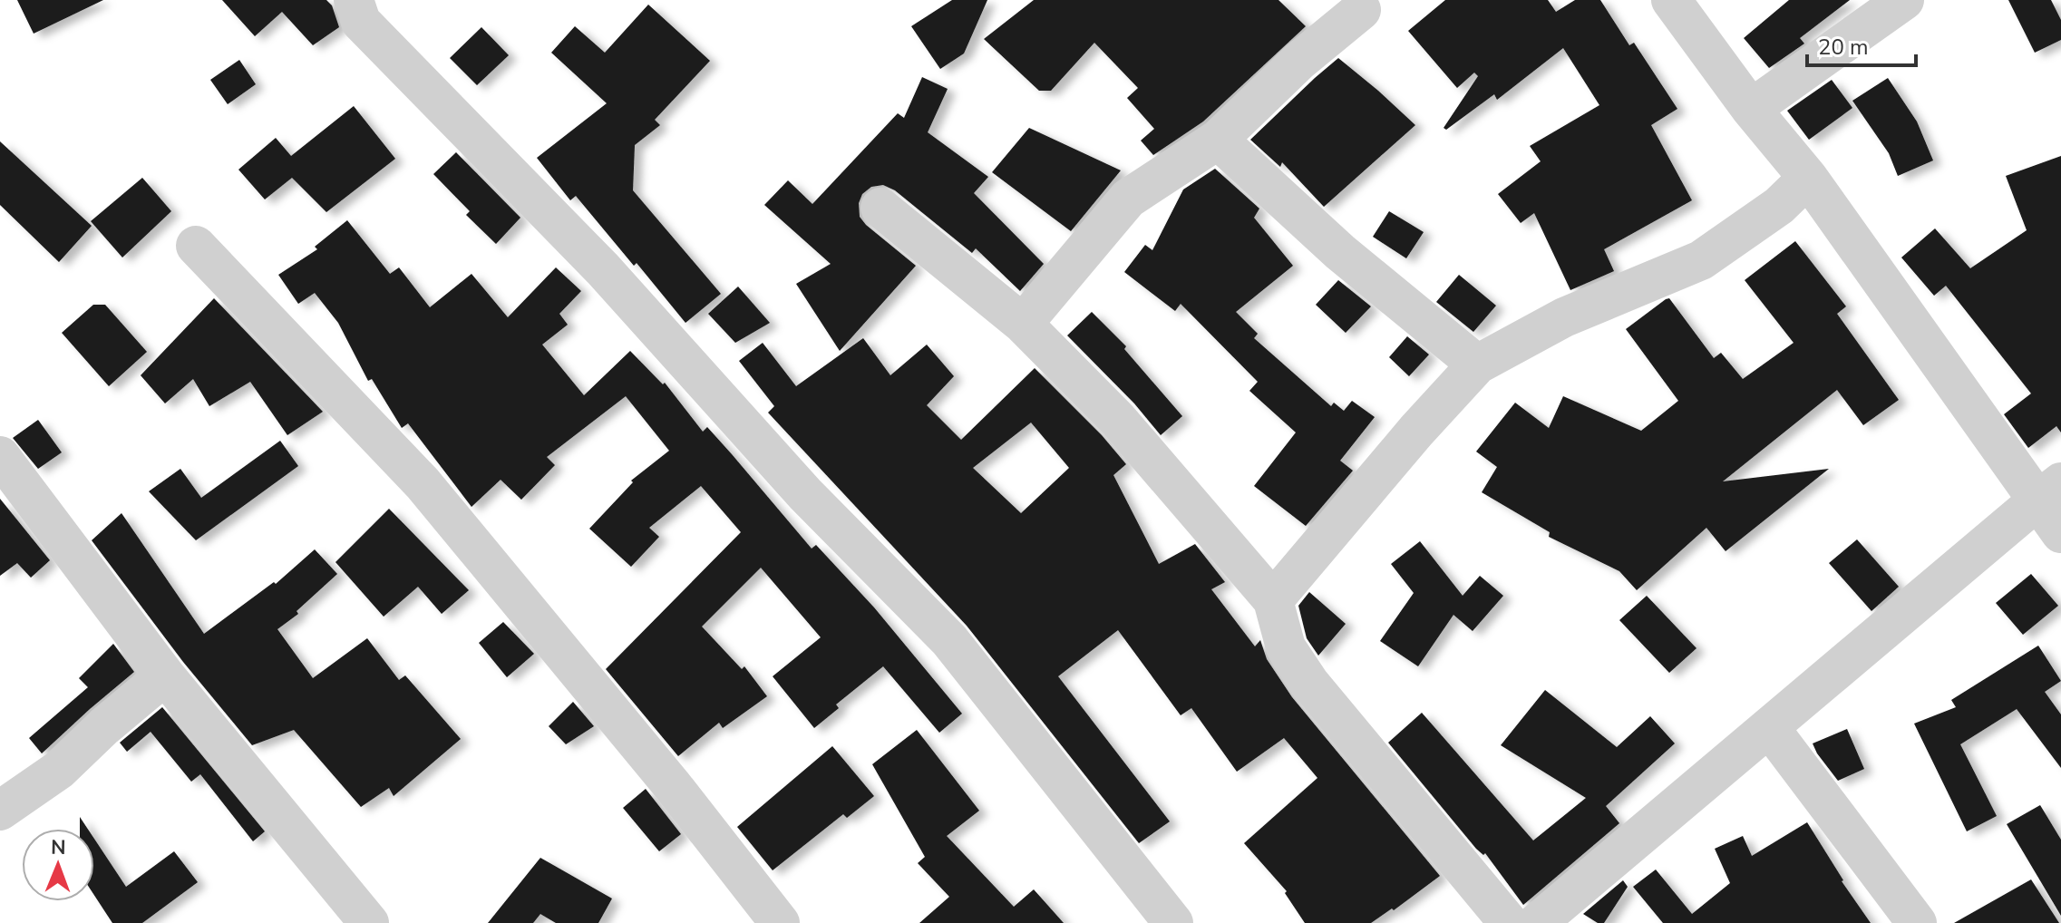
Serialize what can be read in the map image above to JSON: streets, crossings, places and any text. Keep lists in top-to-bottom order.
{
  "scale_bar": "20 m",
  "north": "top"
}
